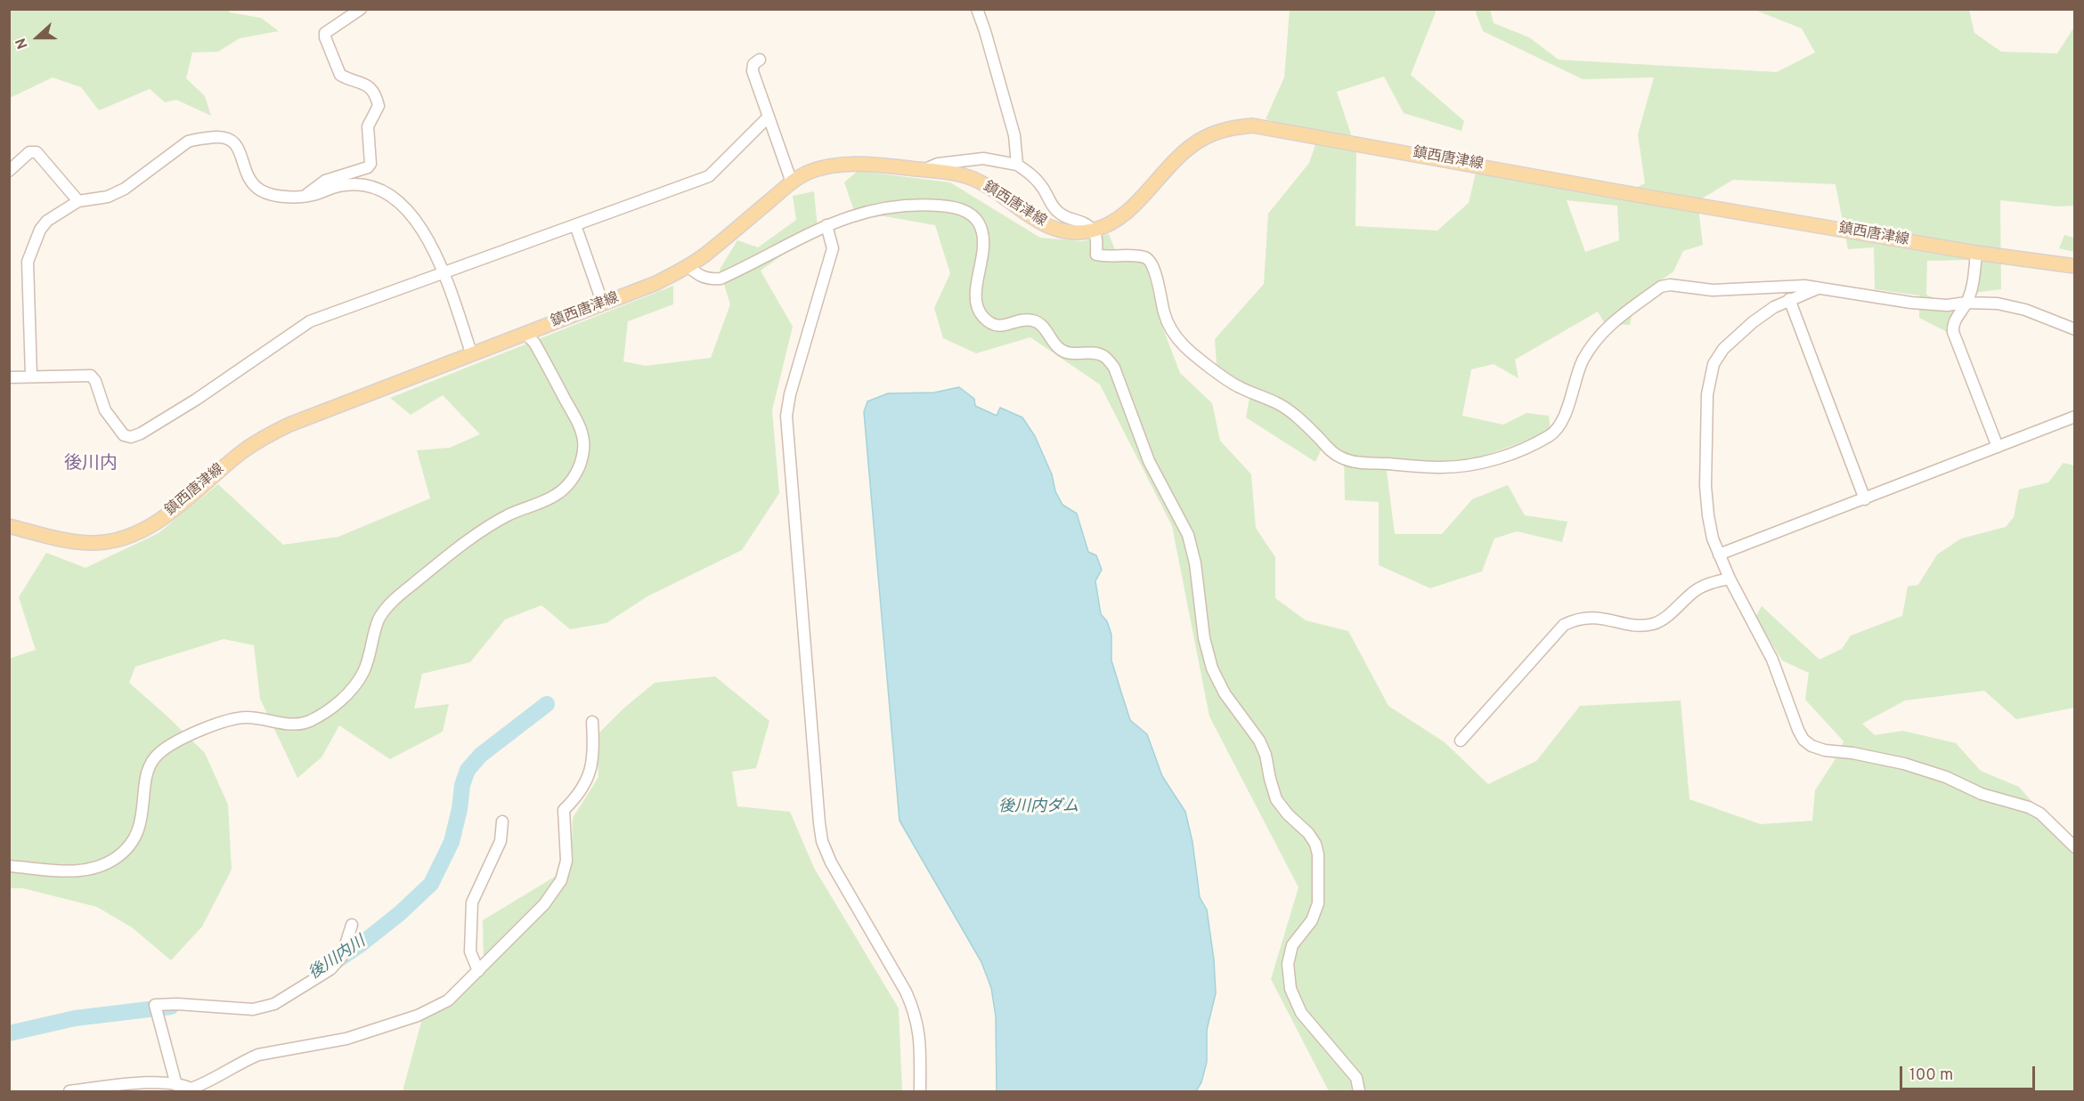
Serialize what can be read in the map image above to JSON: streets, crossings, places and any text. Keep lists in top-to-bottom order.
{
  "streets": {
    "main road": ["鎮西唐津線"]
  },
  "districts": ["後川内"],
  "water": ["後川内ダム", "後川内川"],
  "scale_bar": "100 m",
  "north": "left"
}
